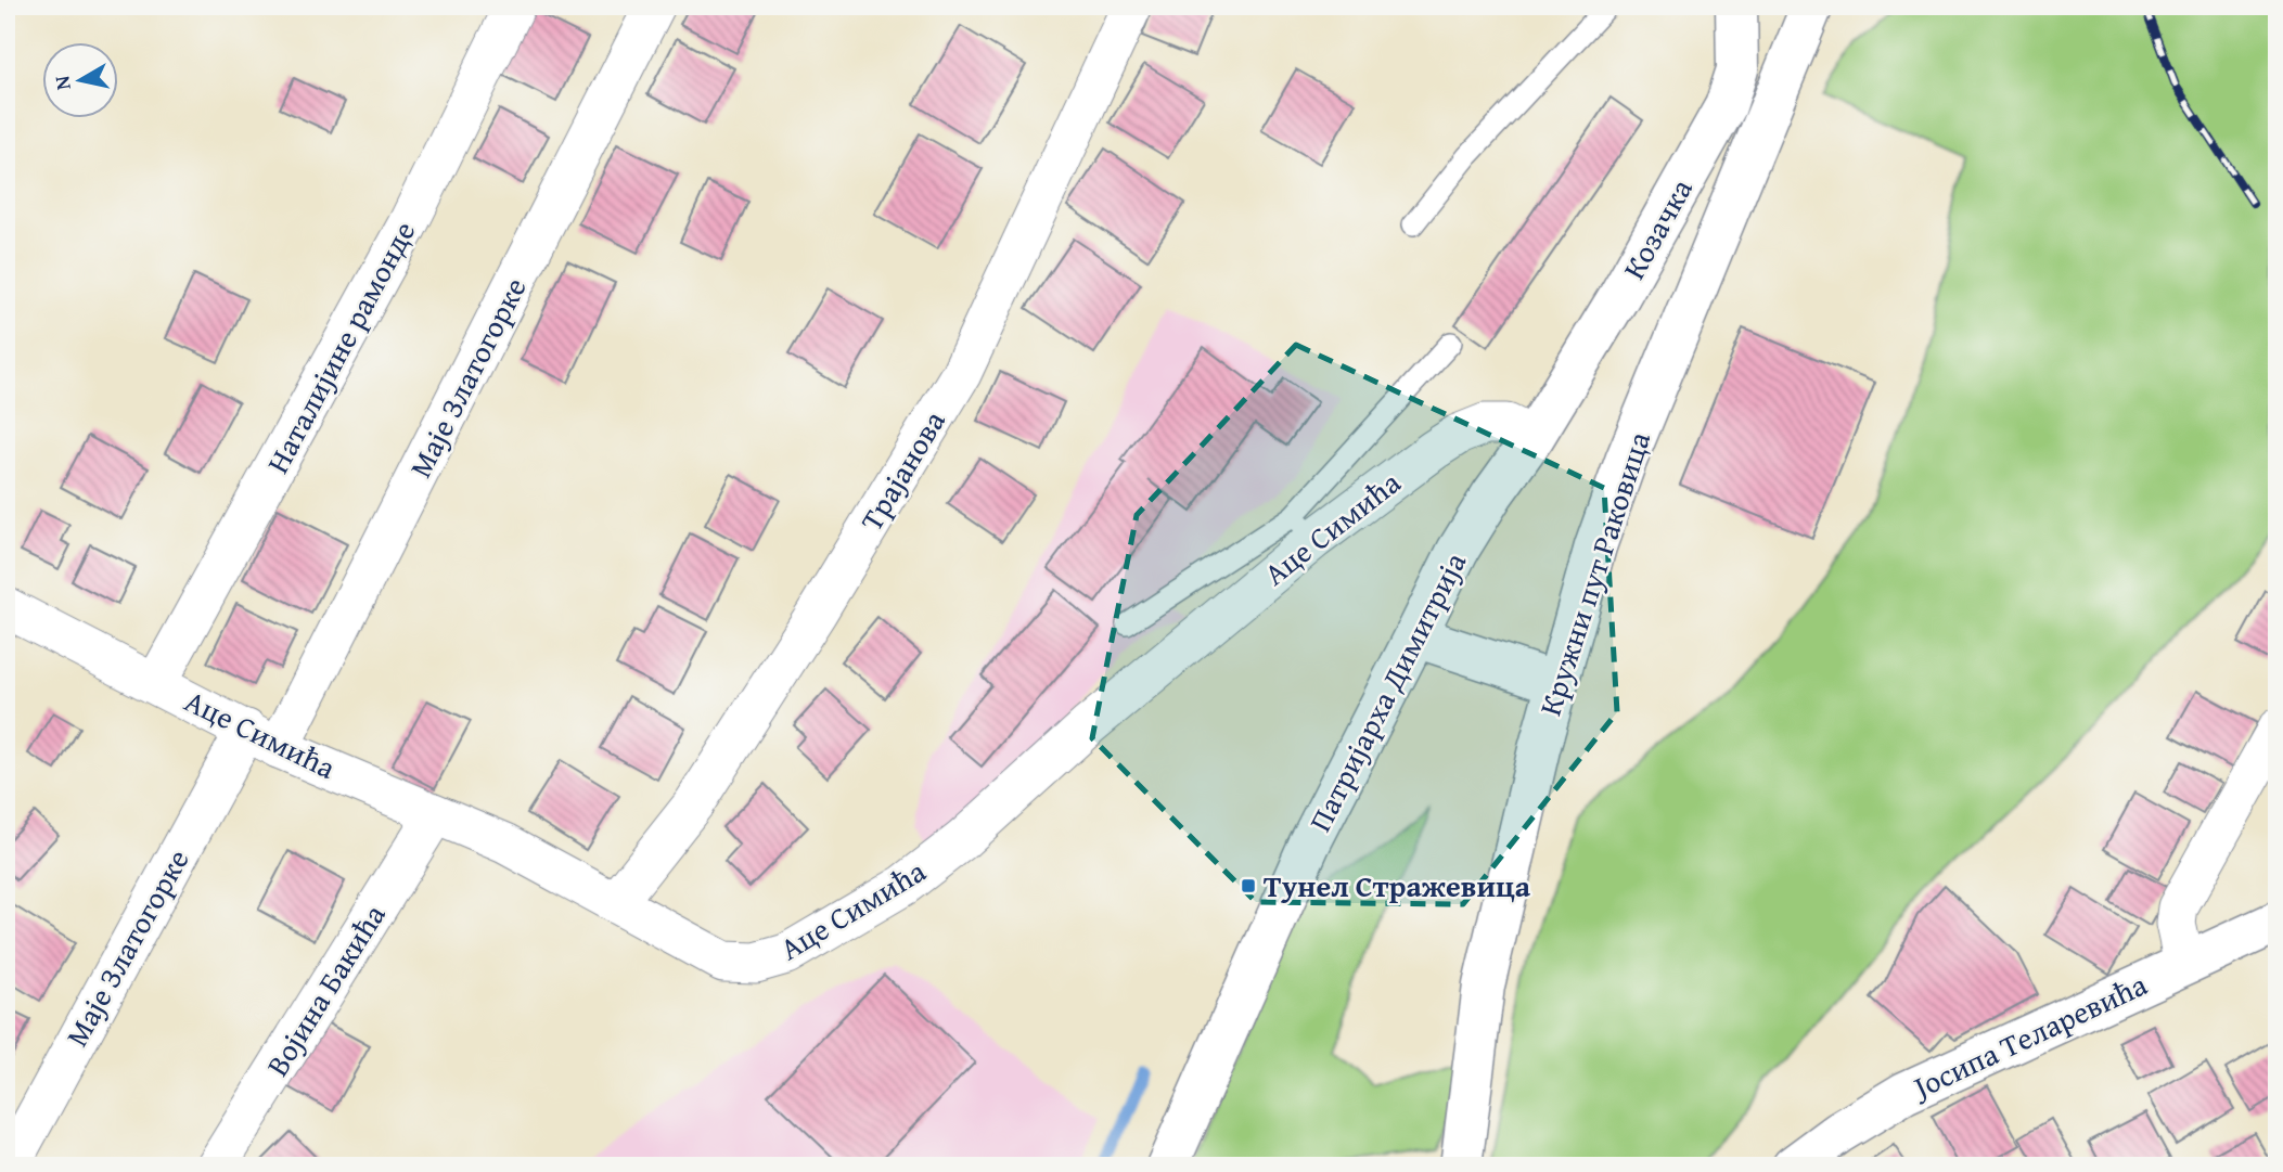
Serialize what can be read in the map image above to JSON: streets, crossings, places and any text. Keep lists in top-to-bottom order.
{
  "streets": {
    "main road": [
      "Козачка",
      "Кружни пут Раковица",
      "Патријарха Димитрија",
      "Јосипа Теларевића"
    ],
    "street": [
      "Наталијине рамонде",
      "Маје Златогорке",
      "Трајанова",
      "Аце Симића",
      "Војина Бакића"
    ]
  },
  "crossings": [
    ["Козачка", "Аце Симића"],
    ["Козачка", "Патријарха Димитрија"],
    ["Наталијине рамонде", "Аце Симића"],
    ["Маје Златогорке", "Аце Симића"],
    ["Трајанова", "Аце Симића"],
    ["Аце Симића", "Патријарха Димитрија"],
    ["Аце Симића", "Војина Бакића"]
  ],
  "places": {
    "transit": ["Тунел Стражевица"]
  },
  "north": "left"
}
